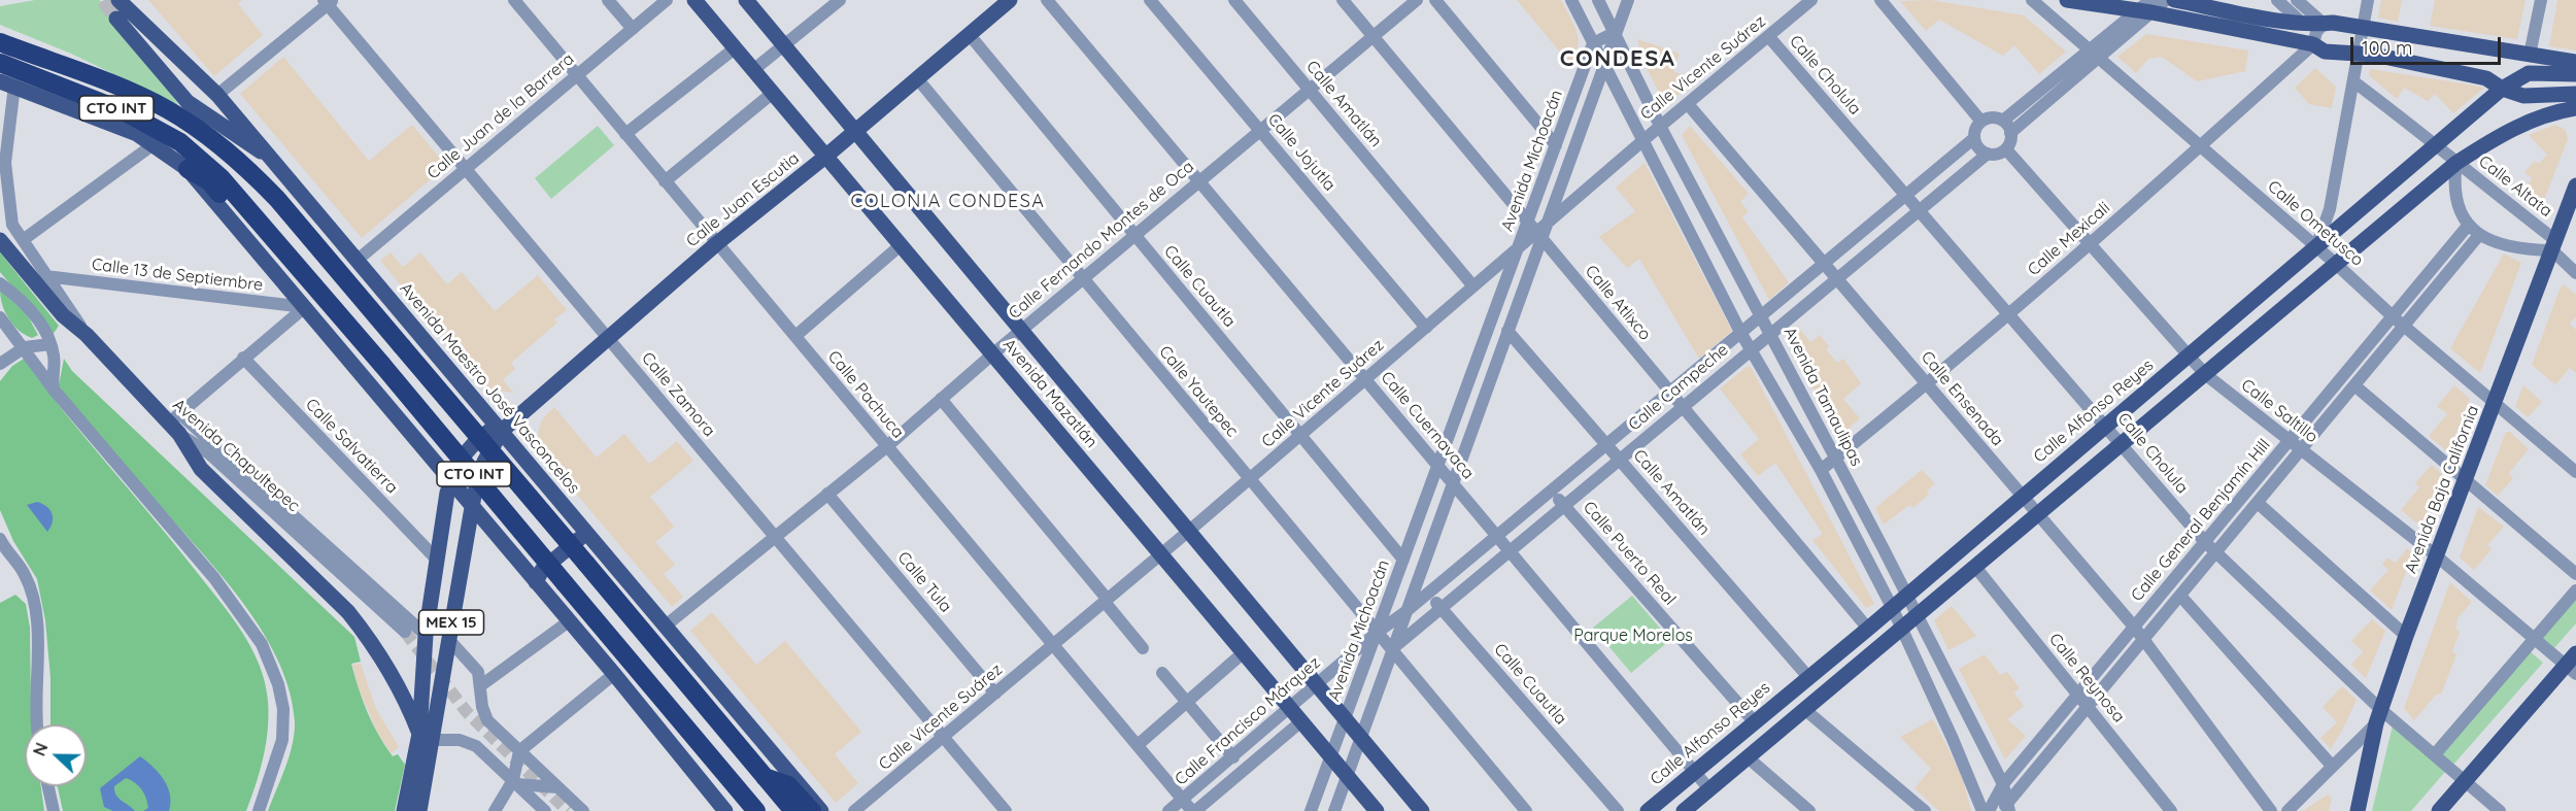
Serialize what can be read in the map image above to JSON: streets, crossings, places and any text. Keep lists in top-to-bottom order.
{
  "streets": {
    "highway": ["CTO INT"],
    "main road": [
      "Calle Juan Escutia",
      "Avenida Maestro José Vasconcelos",
      "Avenida Mazatlán",
      "Calle Alfonso Reyes",
      "Avenida Chapultepec",
      "Avenida Baja California",
      "MEX 15"
    ],
    "street": [
      "Calle Vicente Suárez",
      "Calle Cholula",
      "Calle Amatlán",
      "Calle Juan de la Barrera",
      "Calle Jojutla",
      "Avenida Michoacán",
      "Calle Altata",
      "Calle Ometusco",
      "Calle Mexicali",
      "Calle Fernando Montes de Oca",
      "Calle 13 de Septiembre",
      "Calle Cuautla",
      "Calle Atlixco",
      "Calle Campeche",
      "Calle Yautepec",
      "Calle Zamora",
      "Calle Pachuca",
      "Avenida Tamaulipas",
      "Calle Ensenada",
      "Calle Saltillo",
      "Calle Cuernavaca",
      "Calle Salvatierra",
      "Calle General Benjamín Hill",
      "Calle Puerto Real",
      "Calle Tula",
      "Calle Reynosa",
      "Calle Francisco Márquez"
    ]
  },
  "crossings": [
    ["Calle Vicente Suárez", "Calle Cholula"],
    ["Calle Vicente Suárez", "Calle Amatlán"],
    ["Calle Vicente Suárez", "Calle Jojutla"],
    ["Calle Vicente Suárez", "Avenida Michoacán"],
    ["Calle Vicente Suárez", "Calle Cuautla"],
    ["Calle Vicente Suárez", "Calle Atlixco"],
    ["Calle Vicente Suárez", "Calle Yautepec"],
    ["Calle Vicente Suárez", "Avenida Mazatlán"],
    ["Calle Vicente Suárez", "Calle Zamora"],
    ["Calle Vicente Suárez", "Calle Pachuca"],
    ["Calle Vicente Suárez", "Avenida Tamaulipas"],
    ["Calle Vicente Suárez", "Calle Ensenada"],
    ["Calle Vicente Suárez", "Calle Cuernavaca"],
    ["Calle Vicente Suárez", "Calle Tula"],
    ["Calle Cholula", "Calle Mexicali"],
    ["Calle Cholula", "Calle Campeche"],
    ["Calle Cholula", "Calle Alfonso Reyes"],
    ["Calle Cholula", "Avenida Baja California"],
    ["Calle Cholula", "Calle General Benjamín Hill"],
    ["Calle Amatlán", "Avenida Michoacán"],
    ["Calle Amatlán", "Calle Fernando Montes de Oca"],
    ["Calle Amatlán", "Calle Campeche"],
    ["Calle Amatlán", "Calle Alfonso Reyes"],
    ["CTO INT", "Calle Juan Escutia"],
    ["CTO INT", "Calle 13 de Septiembre"],
    ["CTO INT", "Avenida Chapultepec"],
    ["CTO INT", "MEX 15"],
    ["Calle Juan de la Barrera", "Avenida Maestro José Vasconcelos"],
    ["Calle Juan de la Barrera", "Calle Zamora"],
    ["Calle Juan de la Barrera", "Calle Pachuca"],
    ["Calle Jojutla", "Calle Fernando Montes de Oca"],
    ["Avenida Michoacán", "Calle Cuautla"],
    ["Avenida Michoacán", "Calle Atlixco"],
    ["Avenida Michoacán", "Calle Campeche"],
    ["Avenida Michoacán", "Calle Yautepec"],
    ["Avenida Michoacán", "Avenida Mazatlán"],
    ["Avenida Michoacán", "Avenida Tamaulipas"],
    ["Avenida Michoacán", "Calle Cuernavaca"],
    ["Avenida Michoacán", "Calle Francisco Márquez"],
    ["Calle Altata", "Avenida Baja California"],
    ["Calle Altata", "Calle General Benjamín Hill"],
    ["Calle Juan Escutia", "Calle Cuautla"],
    ["Calle Juan Escutia", "Avenida Maestro José Vasconcelos"],
    ["Calle Juan Escutia", "Calle Yautepec"],
    ["Calle Juan Escutia", "Avenida Mazatlán"],
    ["Calle Juan Escutia", "Calle Zamora"],
    ["Calle Juan Escutia", "Calle Pachuca"],
    ["Calle Juan Escutia", "MEX 15"],
    ["Calle Ometusco", "Calle Mexicali"],
    ["Calle Ometusco", "Calle Alfonso Reyes"],
    ["Calle Ometusco", "Avenida Baja California"],
    ["Calle Ometusco", "Calle General Benjamín Hill"],
    ["Calle Mexicali", "Avenida Tamaulipas"],
    ["Calle Mexicali", "Calle Ensenada"],
    ["Calle Mexicali", "Calle Saltillo"],
    ["Calle Fernando Montes de Oca", "Calle Cuautla"],
    ["Calle Fernando Montes de Oca", "Calle Atlixco"],
    ["Calle Fernando Montes de Oca", "Avenida Maestro José Vasconcelos"],
    ["Calle Fernando Montes de Oca", "Calle Yautepec"],
    ["Calle Fernando Montes de Oca", "Avenida Mazatlán"],
    ["Calle Fernando Montes de Oca", "Calle Zamora"],
    ["Calle Fernando Montes de Oca", "Calle Pachuca"],
    ["Calle Fernando Montes de Oca", "Calle Cuernavaca"],
    ["Calle Fernando Montes de Oca", "Calle Tula"],
    ["Calle 13 de Septiembre", "Avenida Chapultepec"],
    ["Calle Cuautla", "Calle Campeche"],
    ["Calle Atlixco", "Calle Campeche"],
    ["Calle Atlixco", "Calle Alfonso Reyes"],
    ["Calle Campeche", "Calle Yautepec"],
    ["Calle Campeche", "Avenida Tamaulipas"],
    ["Calle Campeche", "Calle Ensenada"],
    ["Calle Campeche", "Calle Saltillo"],
    ["Calle Campeche", "Calle Cuernavaca"],
    ["Calle Campeche", "Calle Puerto Real"],
    ["Calle Campeche", "Calle Francisco Márquez"],
    ["Avenida Maestro José Vasconcelos", "MEX 15"],
    ["Calle Yautepec", "Calle Francisco Márquez"],
    ["Avenida Mazatlán", "Calle Francisco Márquez"],
    ["Calle Pachuca", "Calle Francisco Márquez"],
    ["Avenida Tamaulipas", "Calle Alfonso Reyes"],
    ["Avenida Tamaulipas", "Calle General Benjamín Hill"],
    ["Calle Ensenada", "Calle Alfonso Reyes"],
    ["Calle Ensenada", "Calle General Benjamín Hill"],
    ["Calle Alfonso Reyes", "Calle Saltillo"],
    ["Calle Alfonso Reyes", "Calle Cuernavaca"],
    ["Calle Alfonso Reyes", "Calle Puerto Real"],
    ["Calle Saltillo", "Avenida Baja California"],
    ["Calle Saltillo", "Calle General Benjamín Hill"],
    ["Calle Salvatierra", "MEX 15"],
    ["Avenida Chapultepec", "MEX 15"],
    ["Calle General Benjamín Hill", "Calle Reynosa"]
  ],
  "districts": ["CONDESA", "COLONIA CONDESA"],
  "parks": ["Parque Morelos"],
  "scale_bar": "100 m",
  "north": "left"
}
